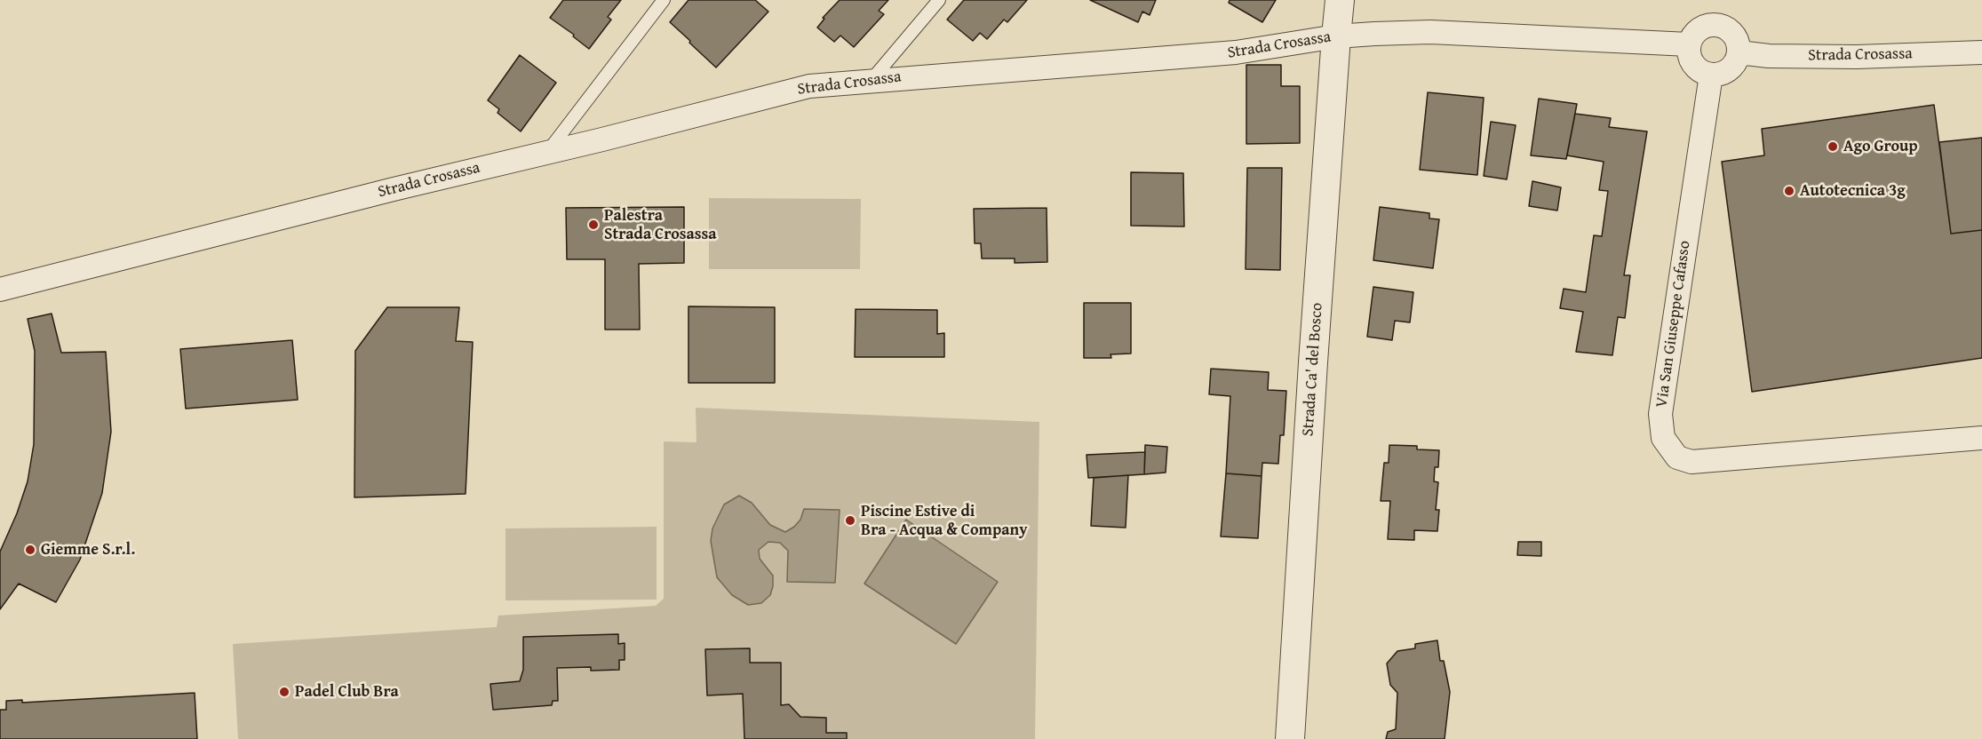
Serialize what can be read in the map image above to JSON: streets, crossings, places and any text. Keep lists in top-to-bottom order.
{
  "streets": {
    "street": ["Strada Crosassa", "Via San Giuseppe Cafasso", "Strada Ca' del Bosco"]
  },
  "crossings": [
    ["Strada Crosassa", "Via San Giuseppe Cafasso"],
    ["Strada Crosassa", "Strada Ca' del Bosco"]
  ],
  "places": [
    "Ago Group",
    "Autotecnica 3g",
    "Palestra Strada Crosassa",
    "Piscine Estive di Bra - Acqua & Company",
    "Giemme S.r.l.",
    "Padel Club Bra"
  ]
}
